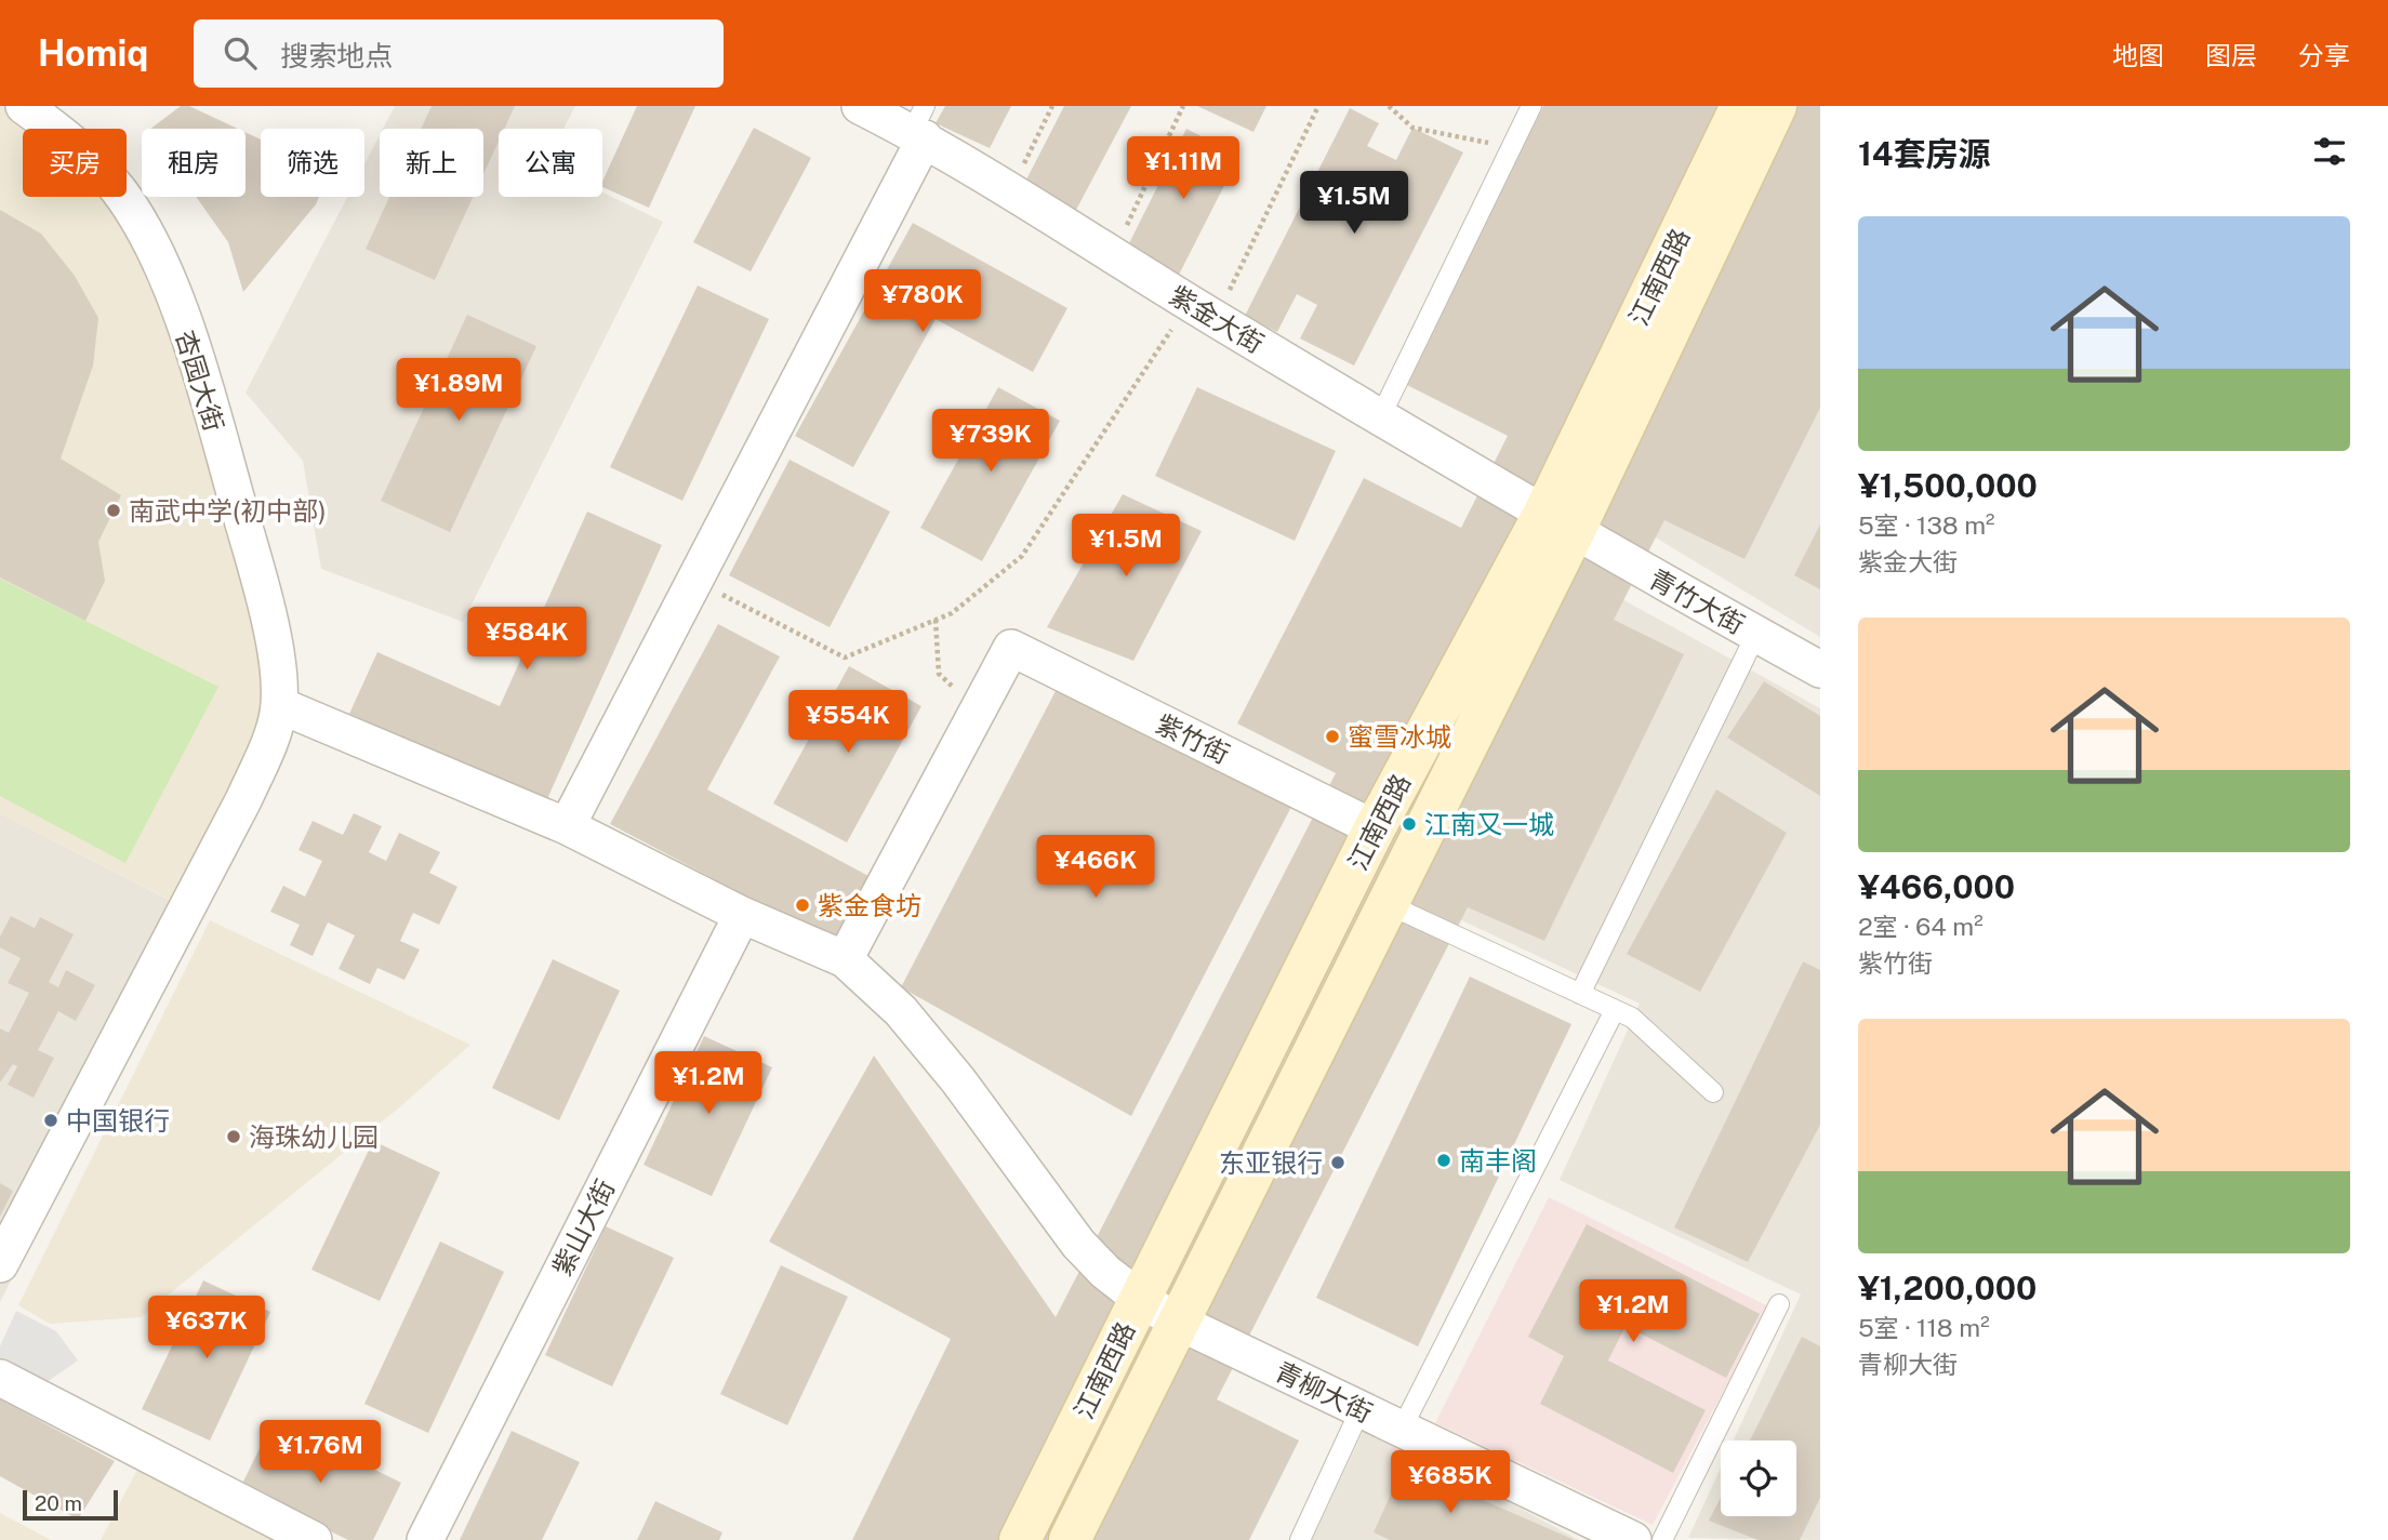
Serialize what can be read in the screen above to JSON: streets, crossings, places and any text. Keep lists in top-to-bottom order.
{
  "streets": {
    "main road": ["江南西路"],
    "street": [
      "紫金大街",
      "杏园大街",
      "青竹大街",
      "紫竹街",
      "紫山大街",
      "青柳大街"
    ]
  },
  "crossings": [
    ["江南西路", "紫金大街"],
    ["江南西路", "青竹大街"],
    ["江南西路", "紫竹街"],
    ["紫金大街", "青竹大街"]
  ],
  "places": [
    "南武中学(初中部)",
    "蜜雪冰城",
    "江南又一城",
    "紫金食坊",
    "中国银行",
    "海珠幼儿园",
    "南丰阁",
    "东亚银行"
  ],
  "scale_bar": "20 m",
  "page": {
    "header": "Homiq",
    "search": "搜索地点",
    "nav": ["地图", "图层", "分享"],
    "heading": "14套房源",
    "chip": [
      "买房",
      "租房",
      "筛选",
      "新上",
      "公寓"
    ],
    "price": [
      "¥1.11M",
      "¥1.5M",
      "¥780K",
      "¥1.89M",
      "¥739K",
      "¥1.5M",
      "¥584K",
      "¥554K",
      "¥466K",
      "¥1.2M",
      "¥1.2M",
      "¥637K",
      "¥1.76M",
      "¥685K"
    ],
    "list": [
      {
        "name": "¥1,500,000",
        "note": "5室 · 138 m² · 紫金大街"
      },
      {
        "name": "¥466,000",
        "note": "2室 · 64 m² · 紫竹街"
      },
      {
        "name": "¥1,200,000",
        "note": "5室 · 118 m² · 青柳大街"
      }
    ],
    "scale": "20 m"
  }
}
